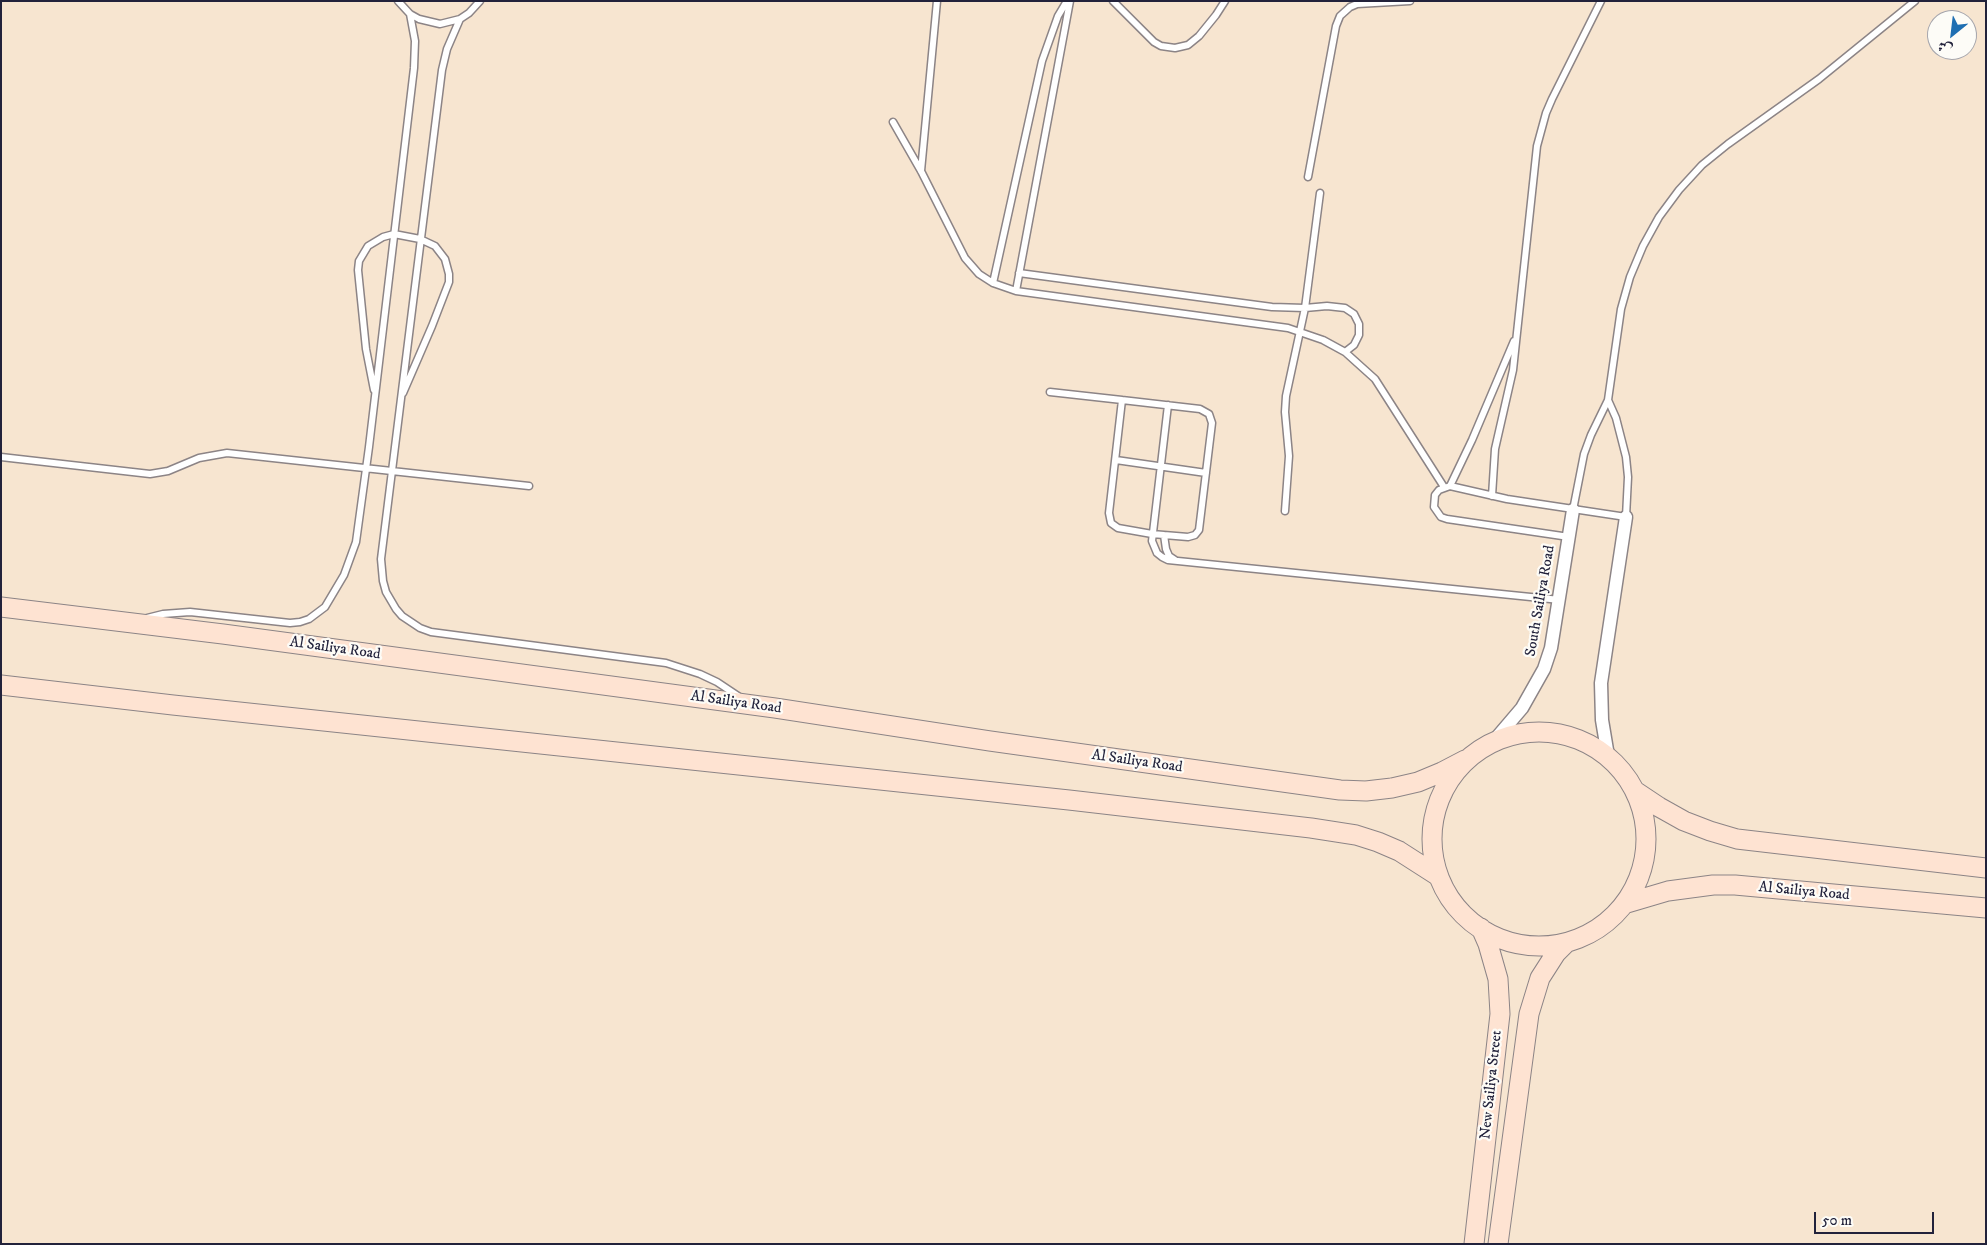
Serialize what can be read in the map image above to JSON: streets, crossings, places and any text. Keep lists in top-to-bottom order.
{
  "streets": {
    "main road": ["Al Sailiya Road", "New Sailiya Street"],
    "street": ["South Sailiya Road"]
  },
  "scale_bar": "50 m",
  "north": "bottom left"
}
